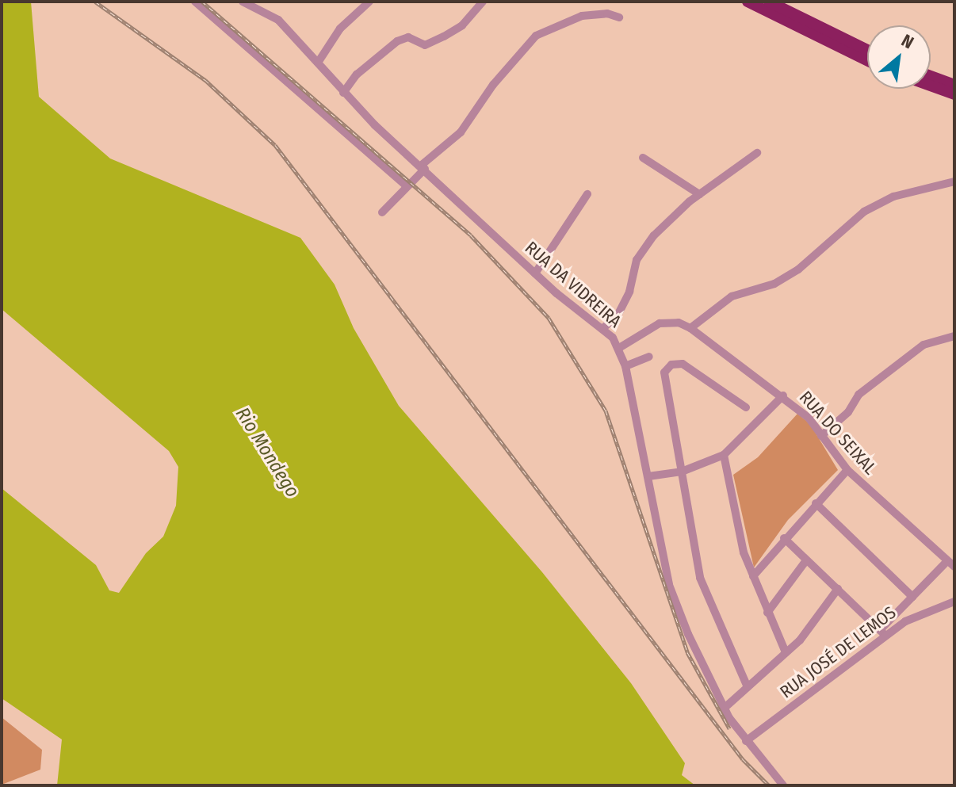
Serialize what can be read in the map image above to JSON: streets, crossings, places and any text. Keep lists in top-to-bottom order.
{
  "streets": {
    "street": ["RUA DA VIDREIRA", "RUA DO SEIXAL", "RUA JOSÉ DE LEMOS"]
  },
  "crossings": [
    ["RUA DA VIDREIRA", "RUA JOSÉ DE LEMOS"]
  ],
  "water": ["Rio Mondego"],
  "north": "top right"
}
